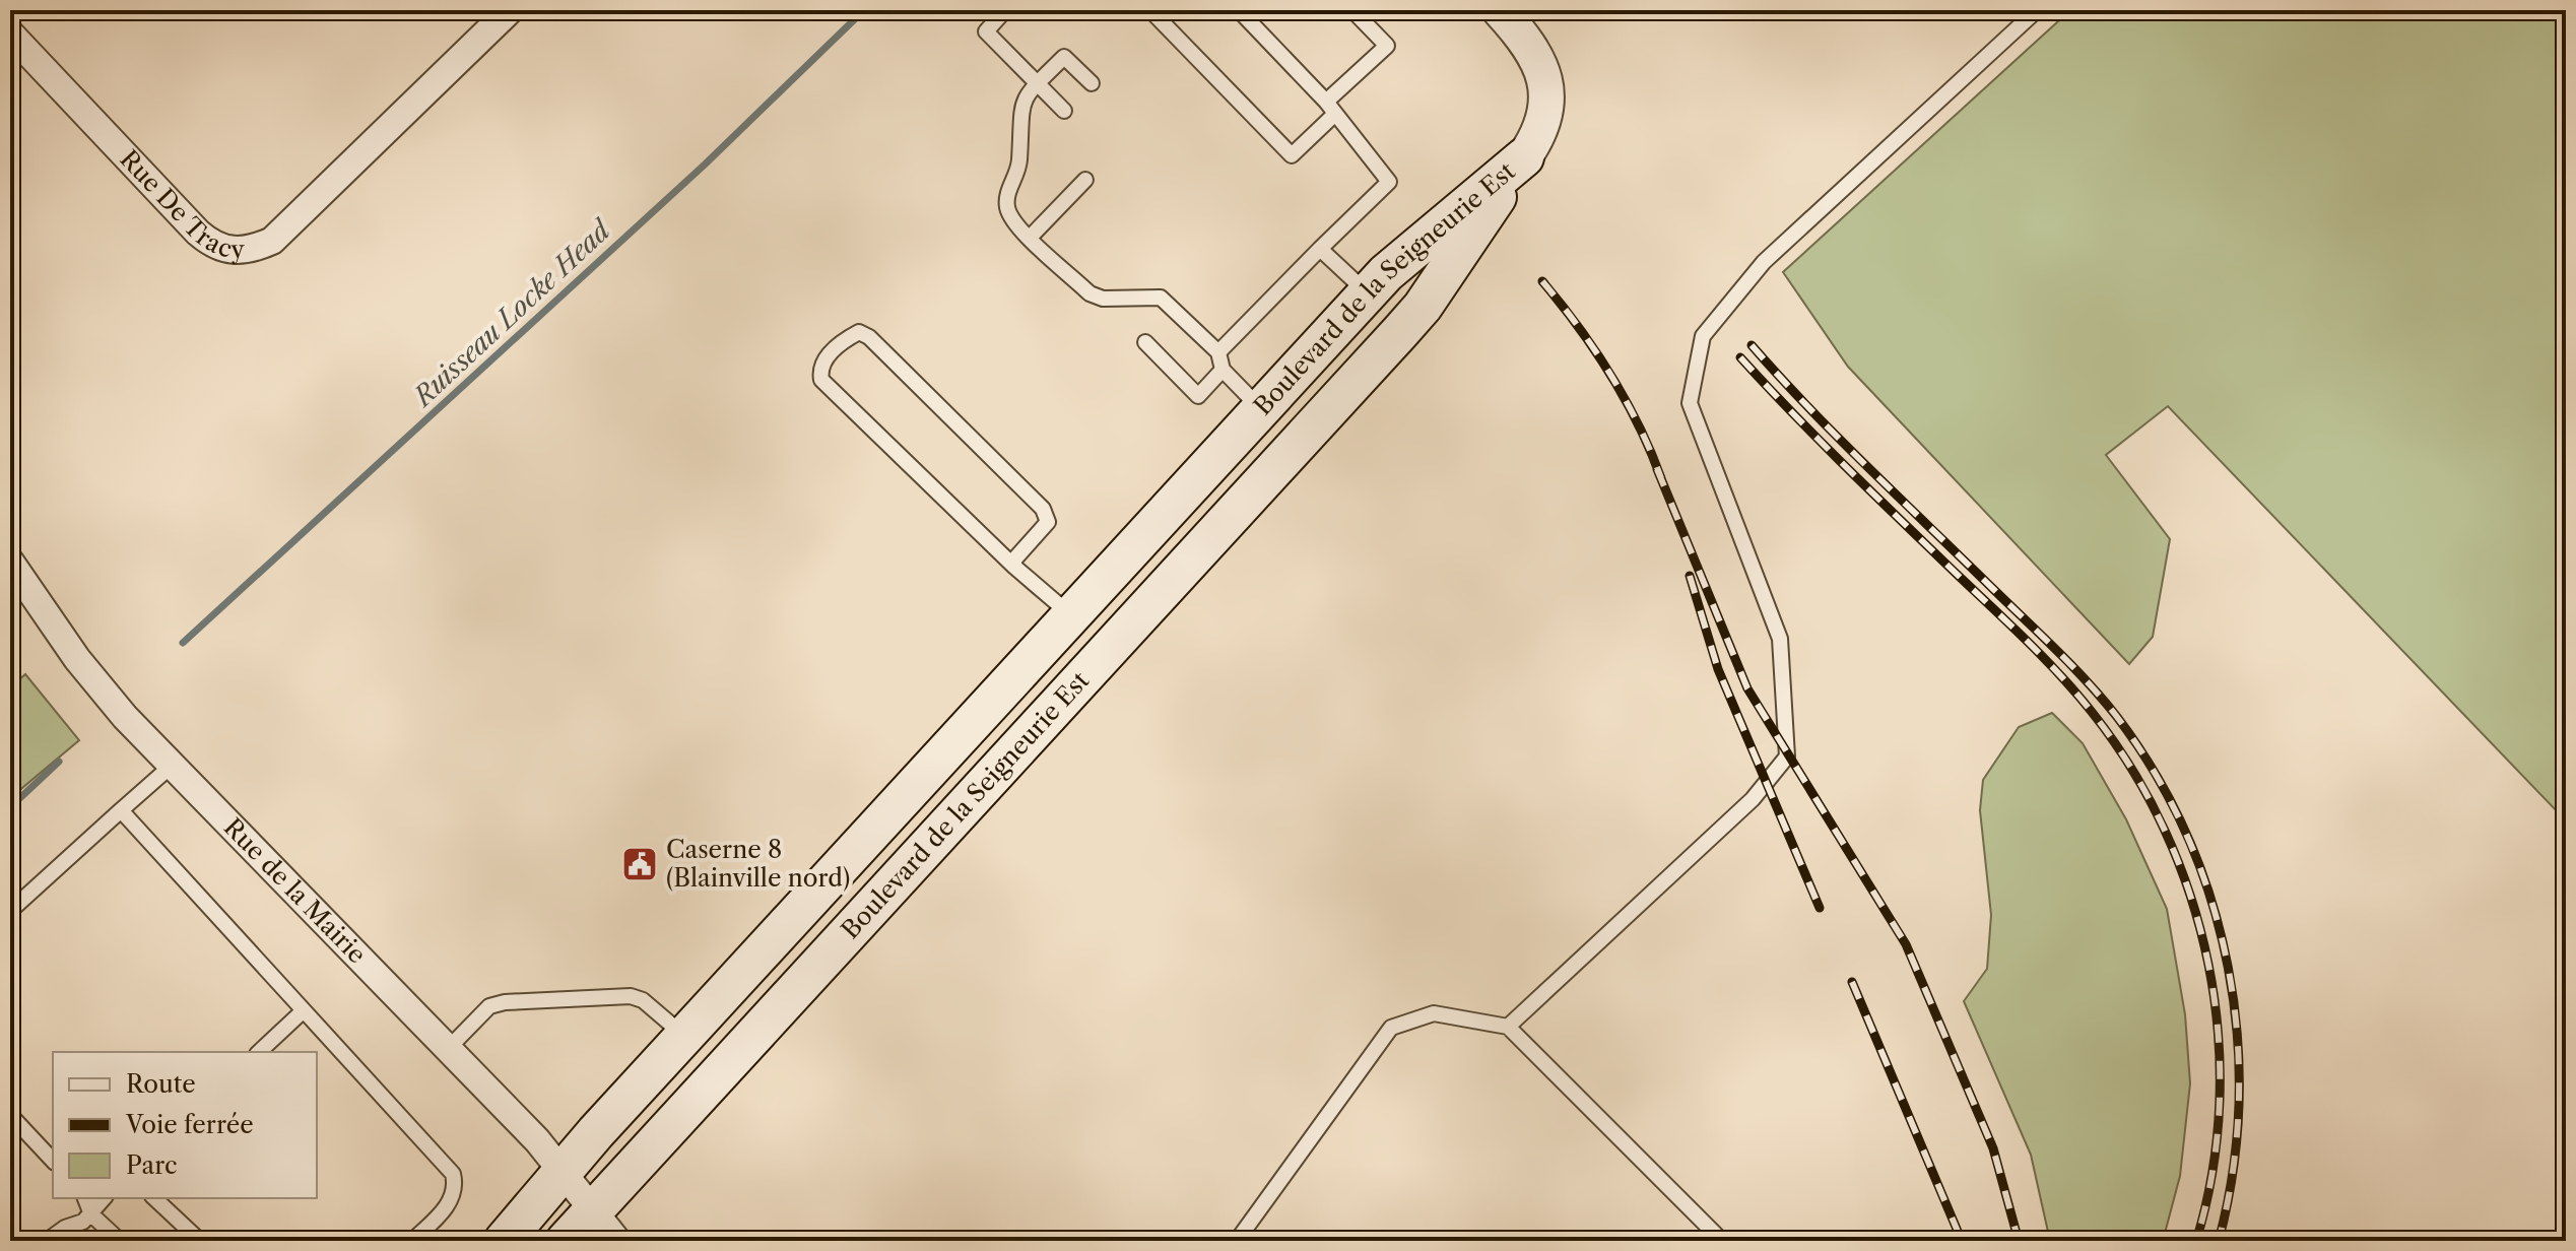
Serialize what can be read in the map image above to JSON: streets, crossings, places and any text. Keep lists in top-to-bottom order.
{
  "streets": {
    "main road": ["Boulevard de la Seigneurie Est"],
    "street": ["Rue De Tracy", "Rue de la Mairie"]
  },
  "crossings": [
    ["Boulevard de la Seigneurie Est", "Rue de la Mairie"]
  ],
  "water": ["Ruisseau Locke Head"],
  "places": {
    "public building": ["Caserne 8 (Blainville nord)"]
  },
  "legend": ["Route", "Voie ferrée", "Parc"]
}
